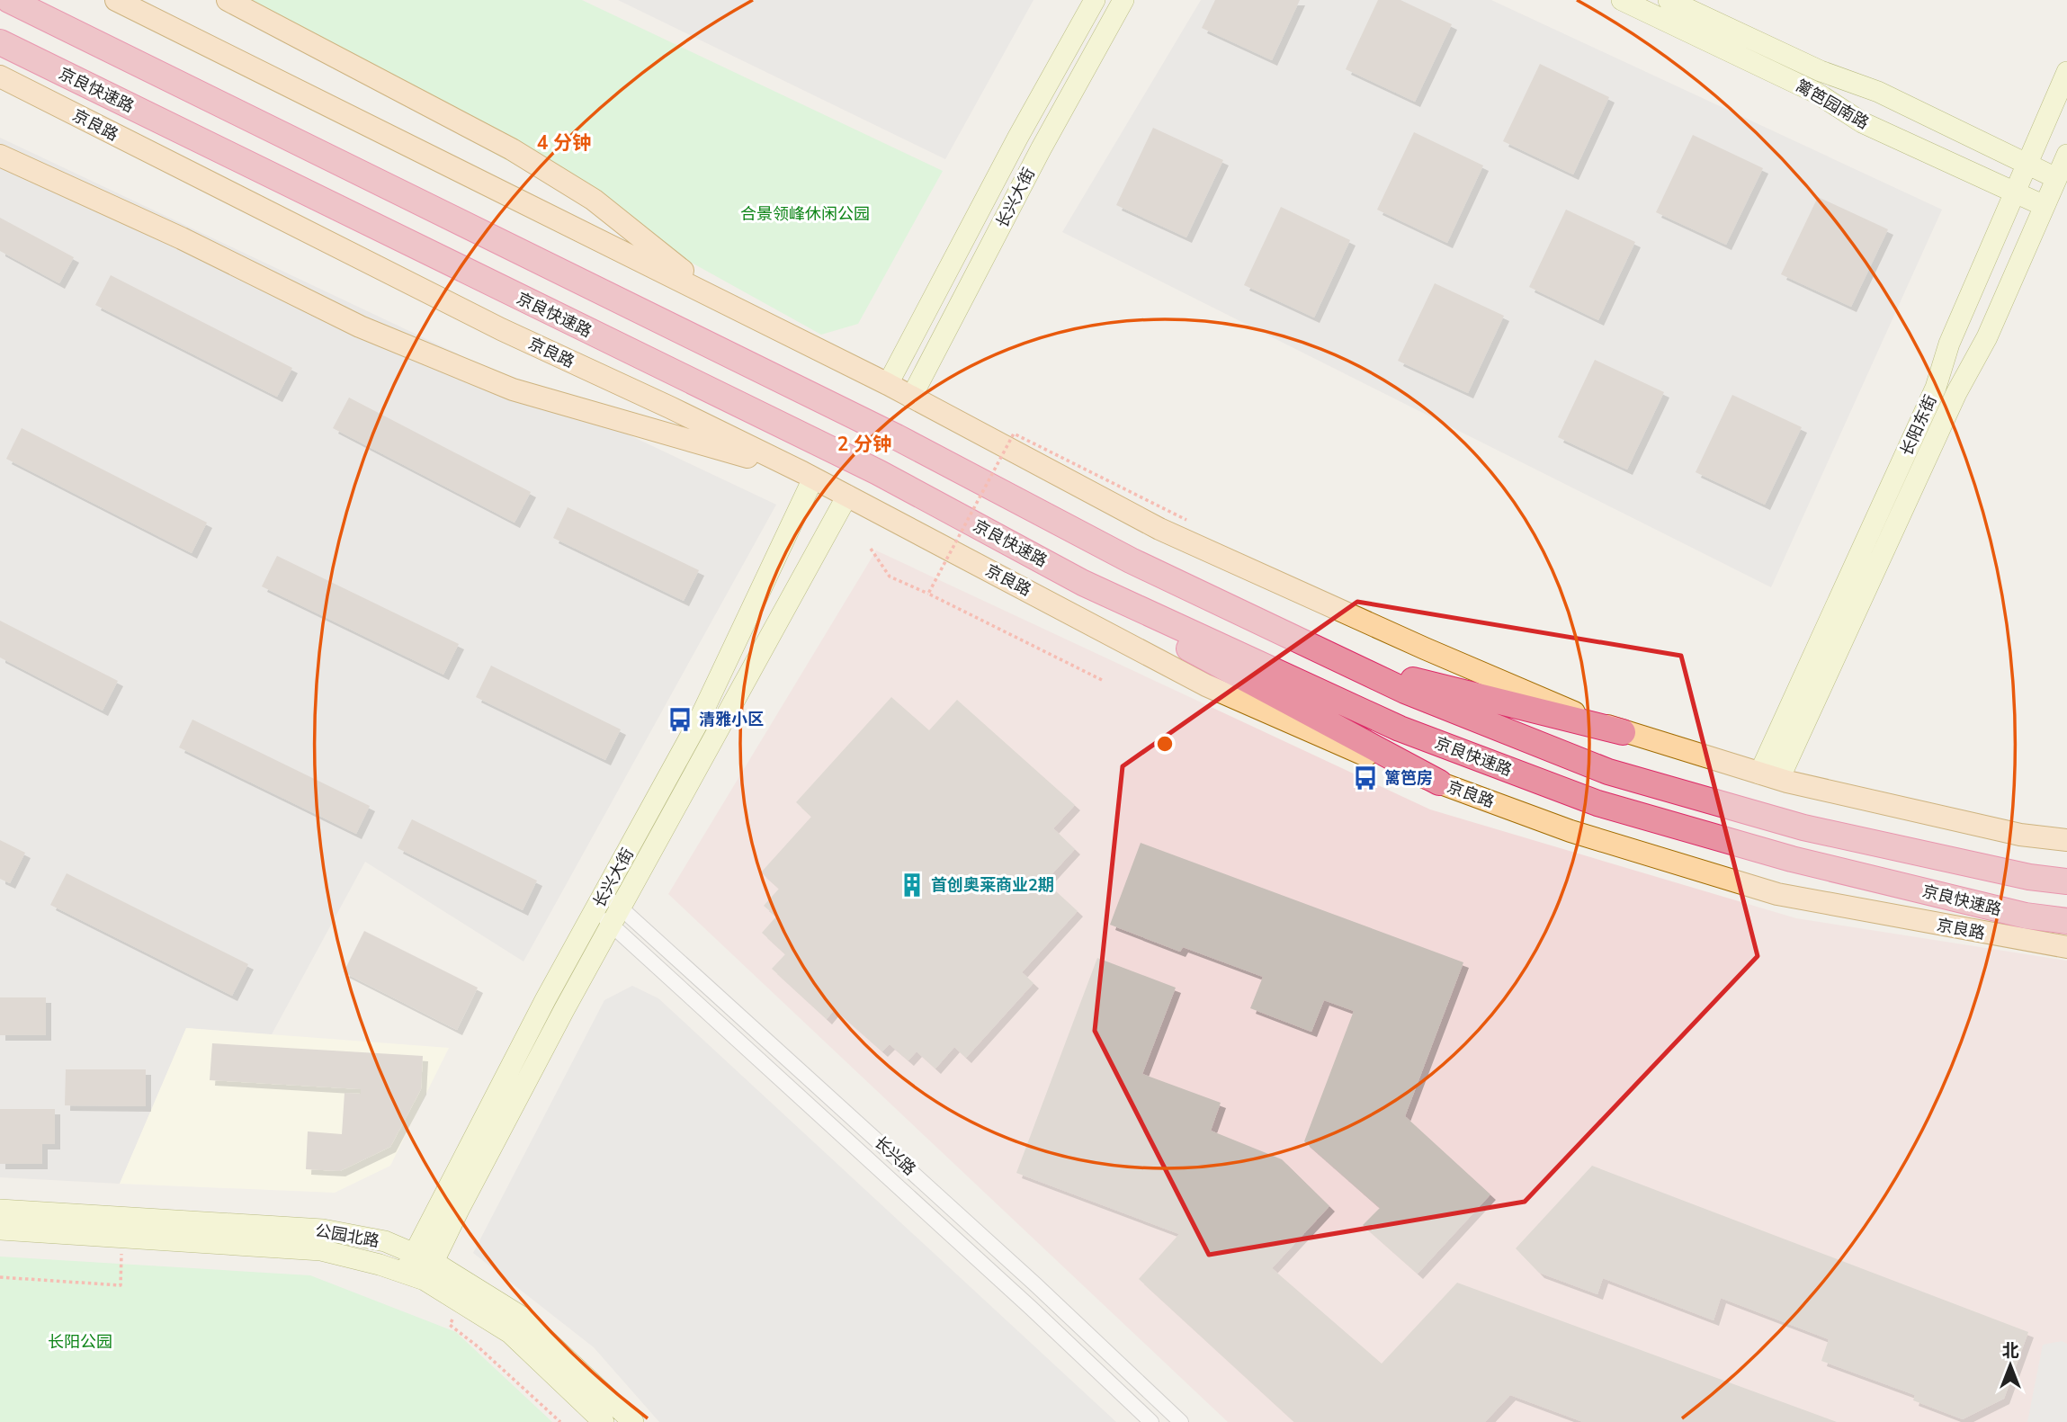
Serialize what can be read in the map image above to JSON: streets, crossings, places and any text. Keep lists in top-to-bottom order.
{
  "streets": {
    "highway": ["京良快速路"],
    "main road": ["京良路"],
    "street": [
      "篱笆园南路",
      "长兴大街",
      "长阳东街",
      "长兴路",
      "公园北路"
    ]
  },
  "crossings": [
    ["篱笆园南路", "长阳东街"],
    ["京良路", "长兴大街"],
    ["长兴大街", "长兴路"],
    ["长兴大街", "公园北路"]
  ],
  "parks": ["合景领峰休闲公园", "长阳公园"],
  "places": {
    "bus stop": ["清雅小区", "篱笆房"],
    "building": ["首创奥莱商业2期"]
  },
  "north": "top",
  "rings": ["4 分钟", "2 分钟"]
}
